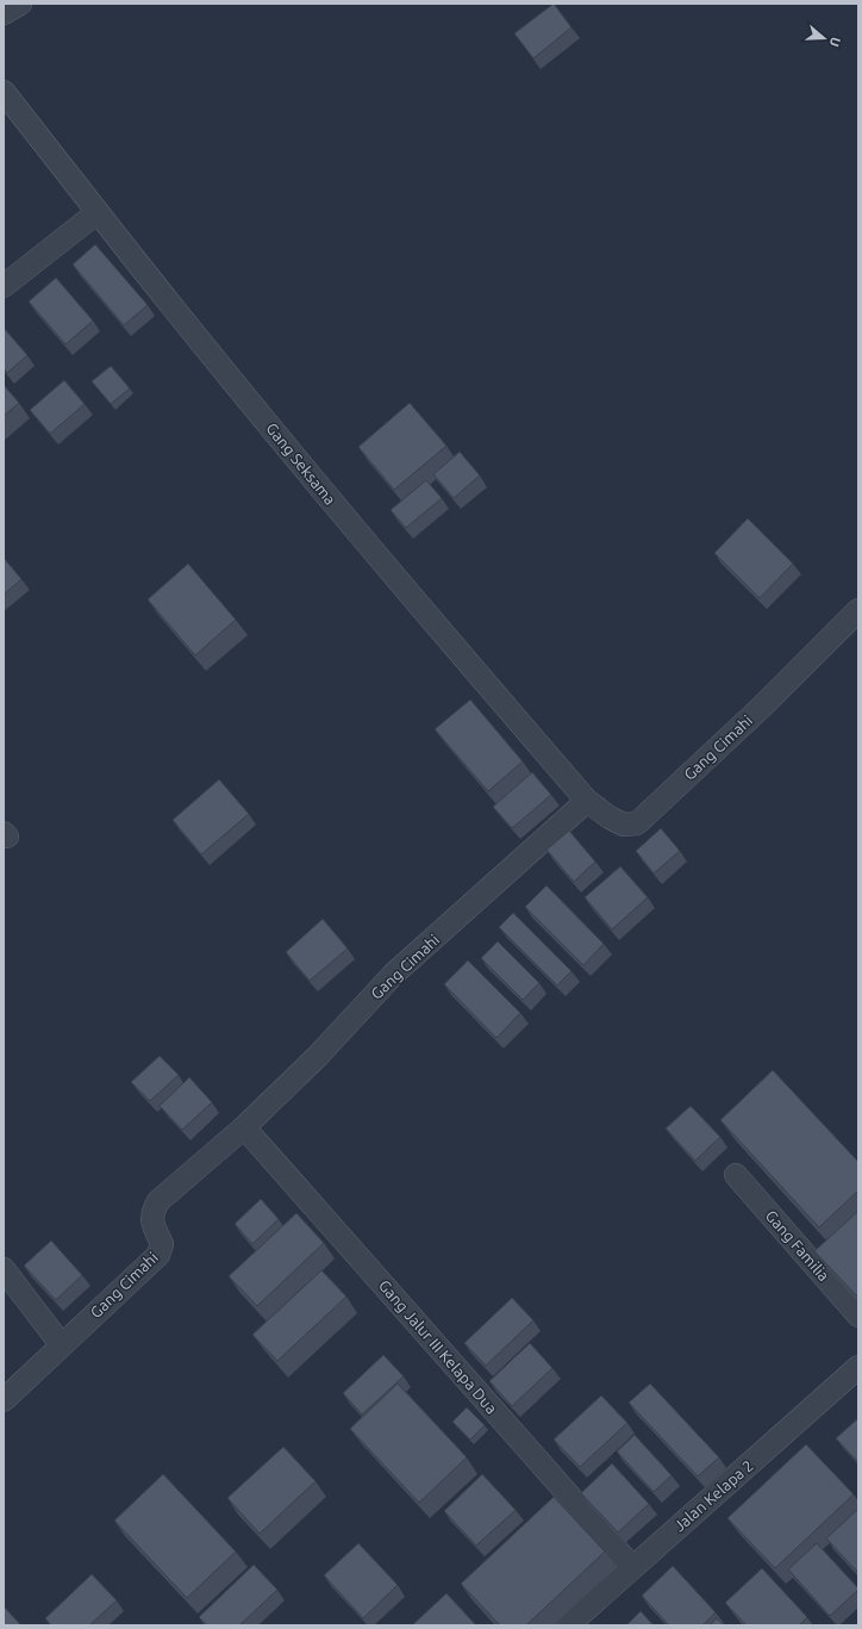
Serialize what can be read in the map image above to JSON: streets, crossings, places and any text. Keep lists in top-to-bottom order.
{
  "streets": {
    "street": [
      "Gang Seksama",
      "Gang Cimahi",
      "Gang Familia",
      "Gang Jalur III Kelapa Dua",
      "Jalan Kelapa 2"
    ]
  },
  "crossings": [
    ["Gang Seksama", "Gang Cimahi"],
    ["Gang Cimahi", "Gang Jalur III Kelapa Dua"],
    ["Gang Jalur III Kelapa Dua", "Jalan Kelapa 2"]
  ],
  "north": "right"
}
